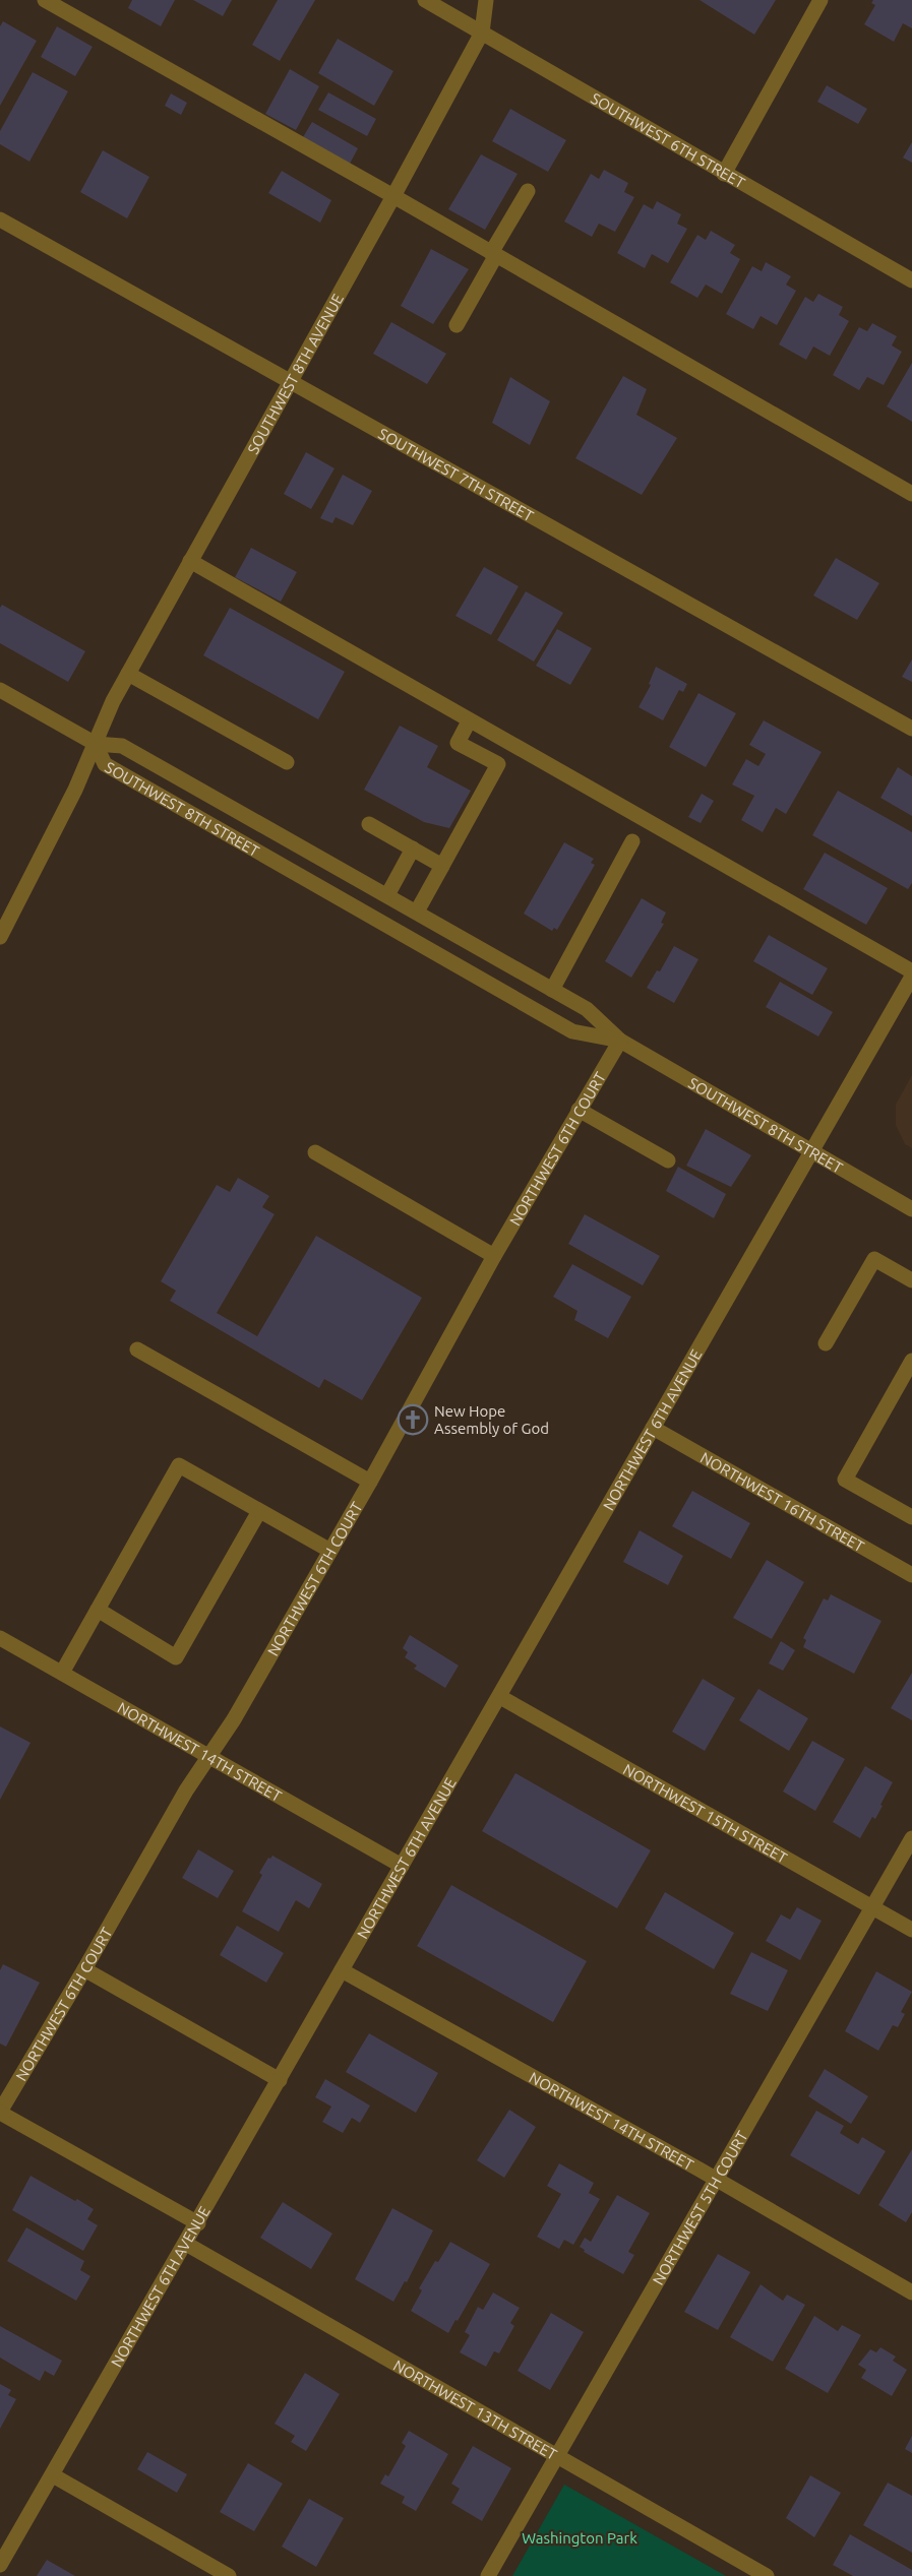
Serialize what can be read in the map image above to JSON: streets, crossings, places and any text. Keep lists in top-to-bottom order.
{
  "streets": {
    "street": [
      "SOUTHWEST 6TH STREET",
      "SOUTHWEST 8TH AVENUE",
      "SOUTHWEST 7TH STREET",
      "SOUTHWEST 8TH STREET",
      "NORTHWEST 6TH COURT",
      "NORTHWEST 6TH AVENUE",
      "NORTHWEST 16TH STREET",
      "NORTHWEST 14TH STREET",
      "NORTHWEST 15TH STREET",
      "NORTHWEST 5TH COURT",
      "NORTHWEST 13TH STREET"
    ]
  },
  "crossings": [
    ["SOUTHWEST 6TH STREET", "SOUTHWEST 8TH AVENUE"],
    ["SOUTHWEST 8TH AVENUE", "SOUTHWEST 7TH STREET"],
    ["SOUTHWEST 8TH AVENUE", "SOUTHWEST 8TH STREET"],
    ["SOUTHWEST 8TH STREET", "NORTHWEST 6TH COURT"],
    ["SOUTHWEST 8TH STREET", "NORTHWEST 6TH AVENUE"],
    ["NORTHWEST 6TH COURT", "NORTHWEST 14TH STREET"],
    ["NORTHWEST 6TH AVENUE", "NORTHWEST 16TH STREET"],
    ["NORTHWEST 6TH AVENUE", "NORTHWEST 14TH STREET"],
    ["NORTHWEST 6TH AVENUE", "NORTHWEST 15TH STREET"],
    ["NORTHWEST 6TH AVENUE", "NORTHWEST 13TH STREET"],
    ["NORTHWEST 14TH STREET", "NORTHWEST 5TH COURT"],
    ["NORTHWEST 15TH STREET", "NORTHWEST 5TH COURT"],
    ["NORTHWEST 5TH COURT", "NORTHWEST 13TH STREET"]
  ],
  "parks": ["Washington Park"],
  "places": {
    "church": ["New Hope Assembly of God"]
  }
}
